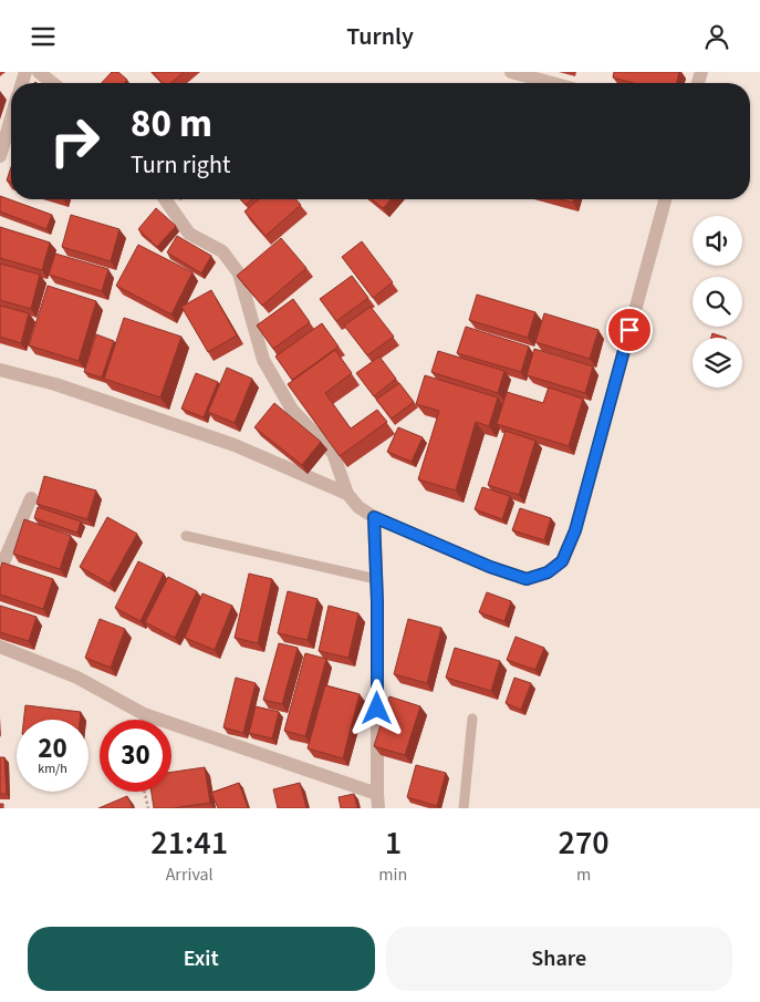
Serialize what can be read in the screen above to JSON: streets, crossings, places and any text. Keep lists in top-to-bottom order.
{
  "page": {
    "header": "Turnly",
    "turn": ["80 m", "Turn right"],
    "speed": "20 km/h",
    "limit": "30",
    "eta": [
      "21:41",
      "Arrival",
      "1",
      "min",
      "270",
      "m"
    ],
    "buttons": ["Exit", "Share"]
  }
}
